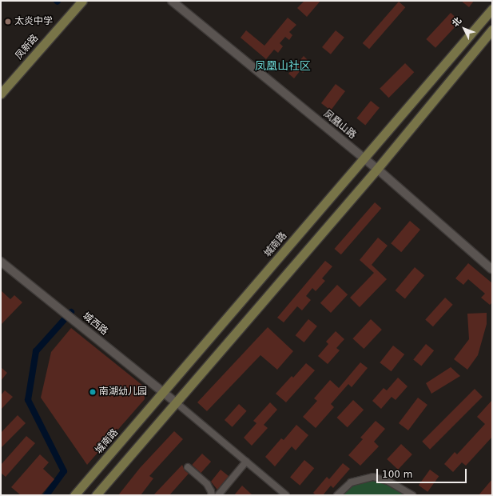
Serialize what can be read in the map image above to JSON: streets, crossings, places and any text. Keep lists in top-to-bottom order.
{
  "streets": {
    "main road": ["凤新路", "城南路"],
    "street": ["凤凰山路", "城西路"]
  },
  "crossings": [
    ["凤凰山路", "城南路"],
    ["城南路", "城西路"]
  ],
  "districts": ["凤凰山社区"],
  "places": ["太炎中学", "南湖幼儿园"],
  "scale_bar": "100 m",
  "north": "top left"
}
